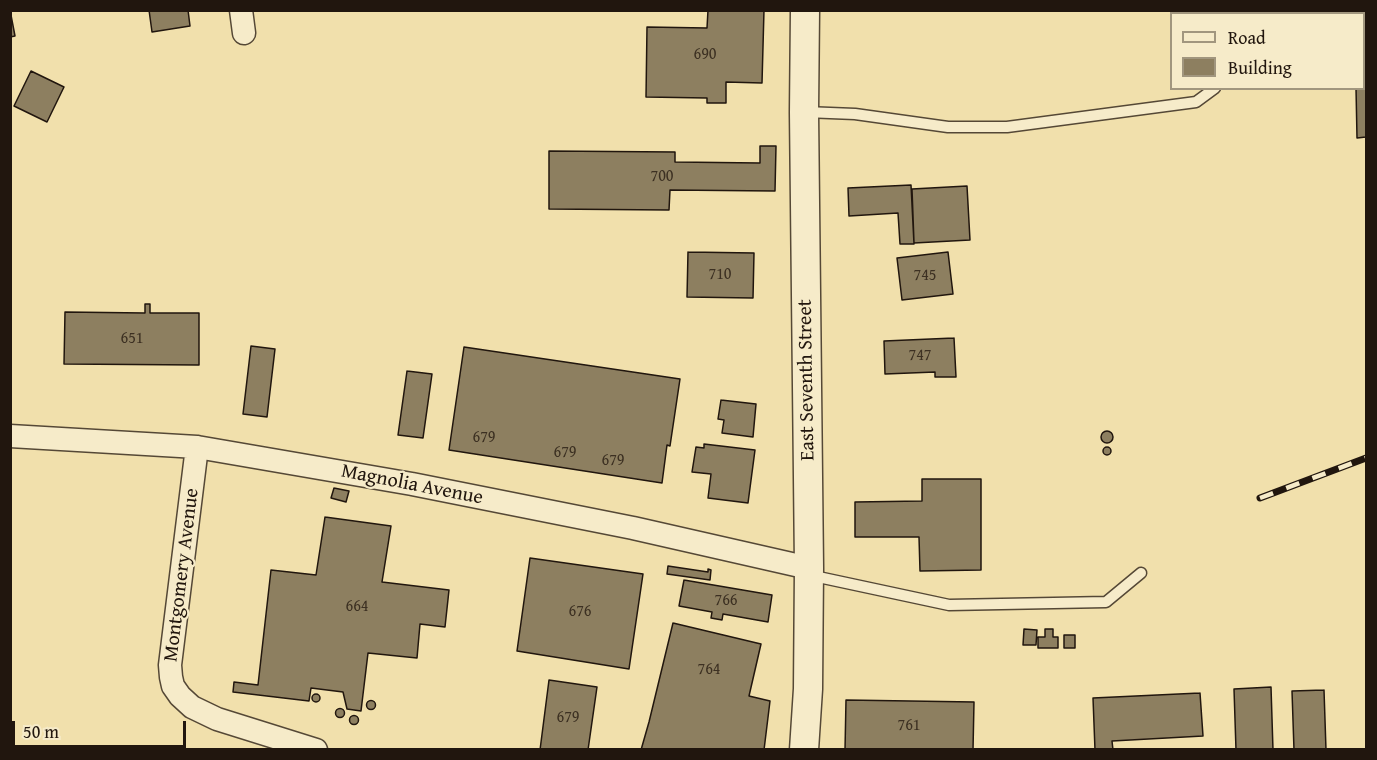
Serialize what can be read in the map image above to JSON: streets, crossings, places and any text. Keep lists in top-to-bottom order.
{
  "streets": {
    "street": ["East Seventh Street", "Magnolia Avenue", "Montgomery Avenue"]
  },
  "crossings": [
    ["East Seventh Street", "Magnolia Avenue"],
    ["Magnolia Avenue", "Montgomery Avenue"]
  ],
  "house_numbers": [
    "690",
    "700",
    "710",
    "745",
    "651",
    "747",
    "679",
    "679",
    "679",
    "766",
    "664",
    "676",
    "764",
    "679",
    "761"
  ],
  "legend": ["Road", "Building"],
  "scale_bar": "50 m"
}
